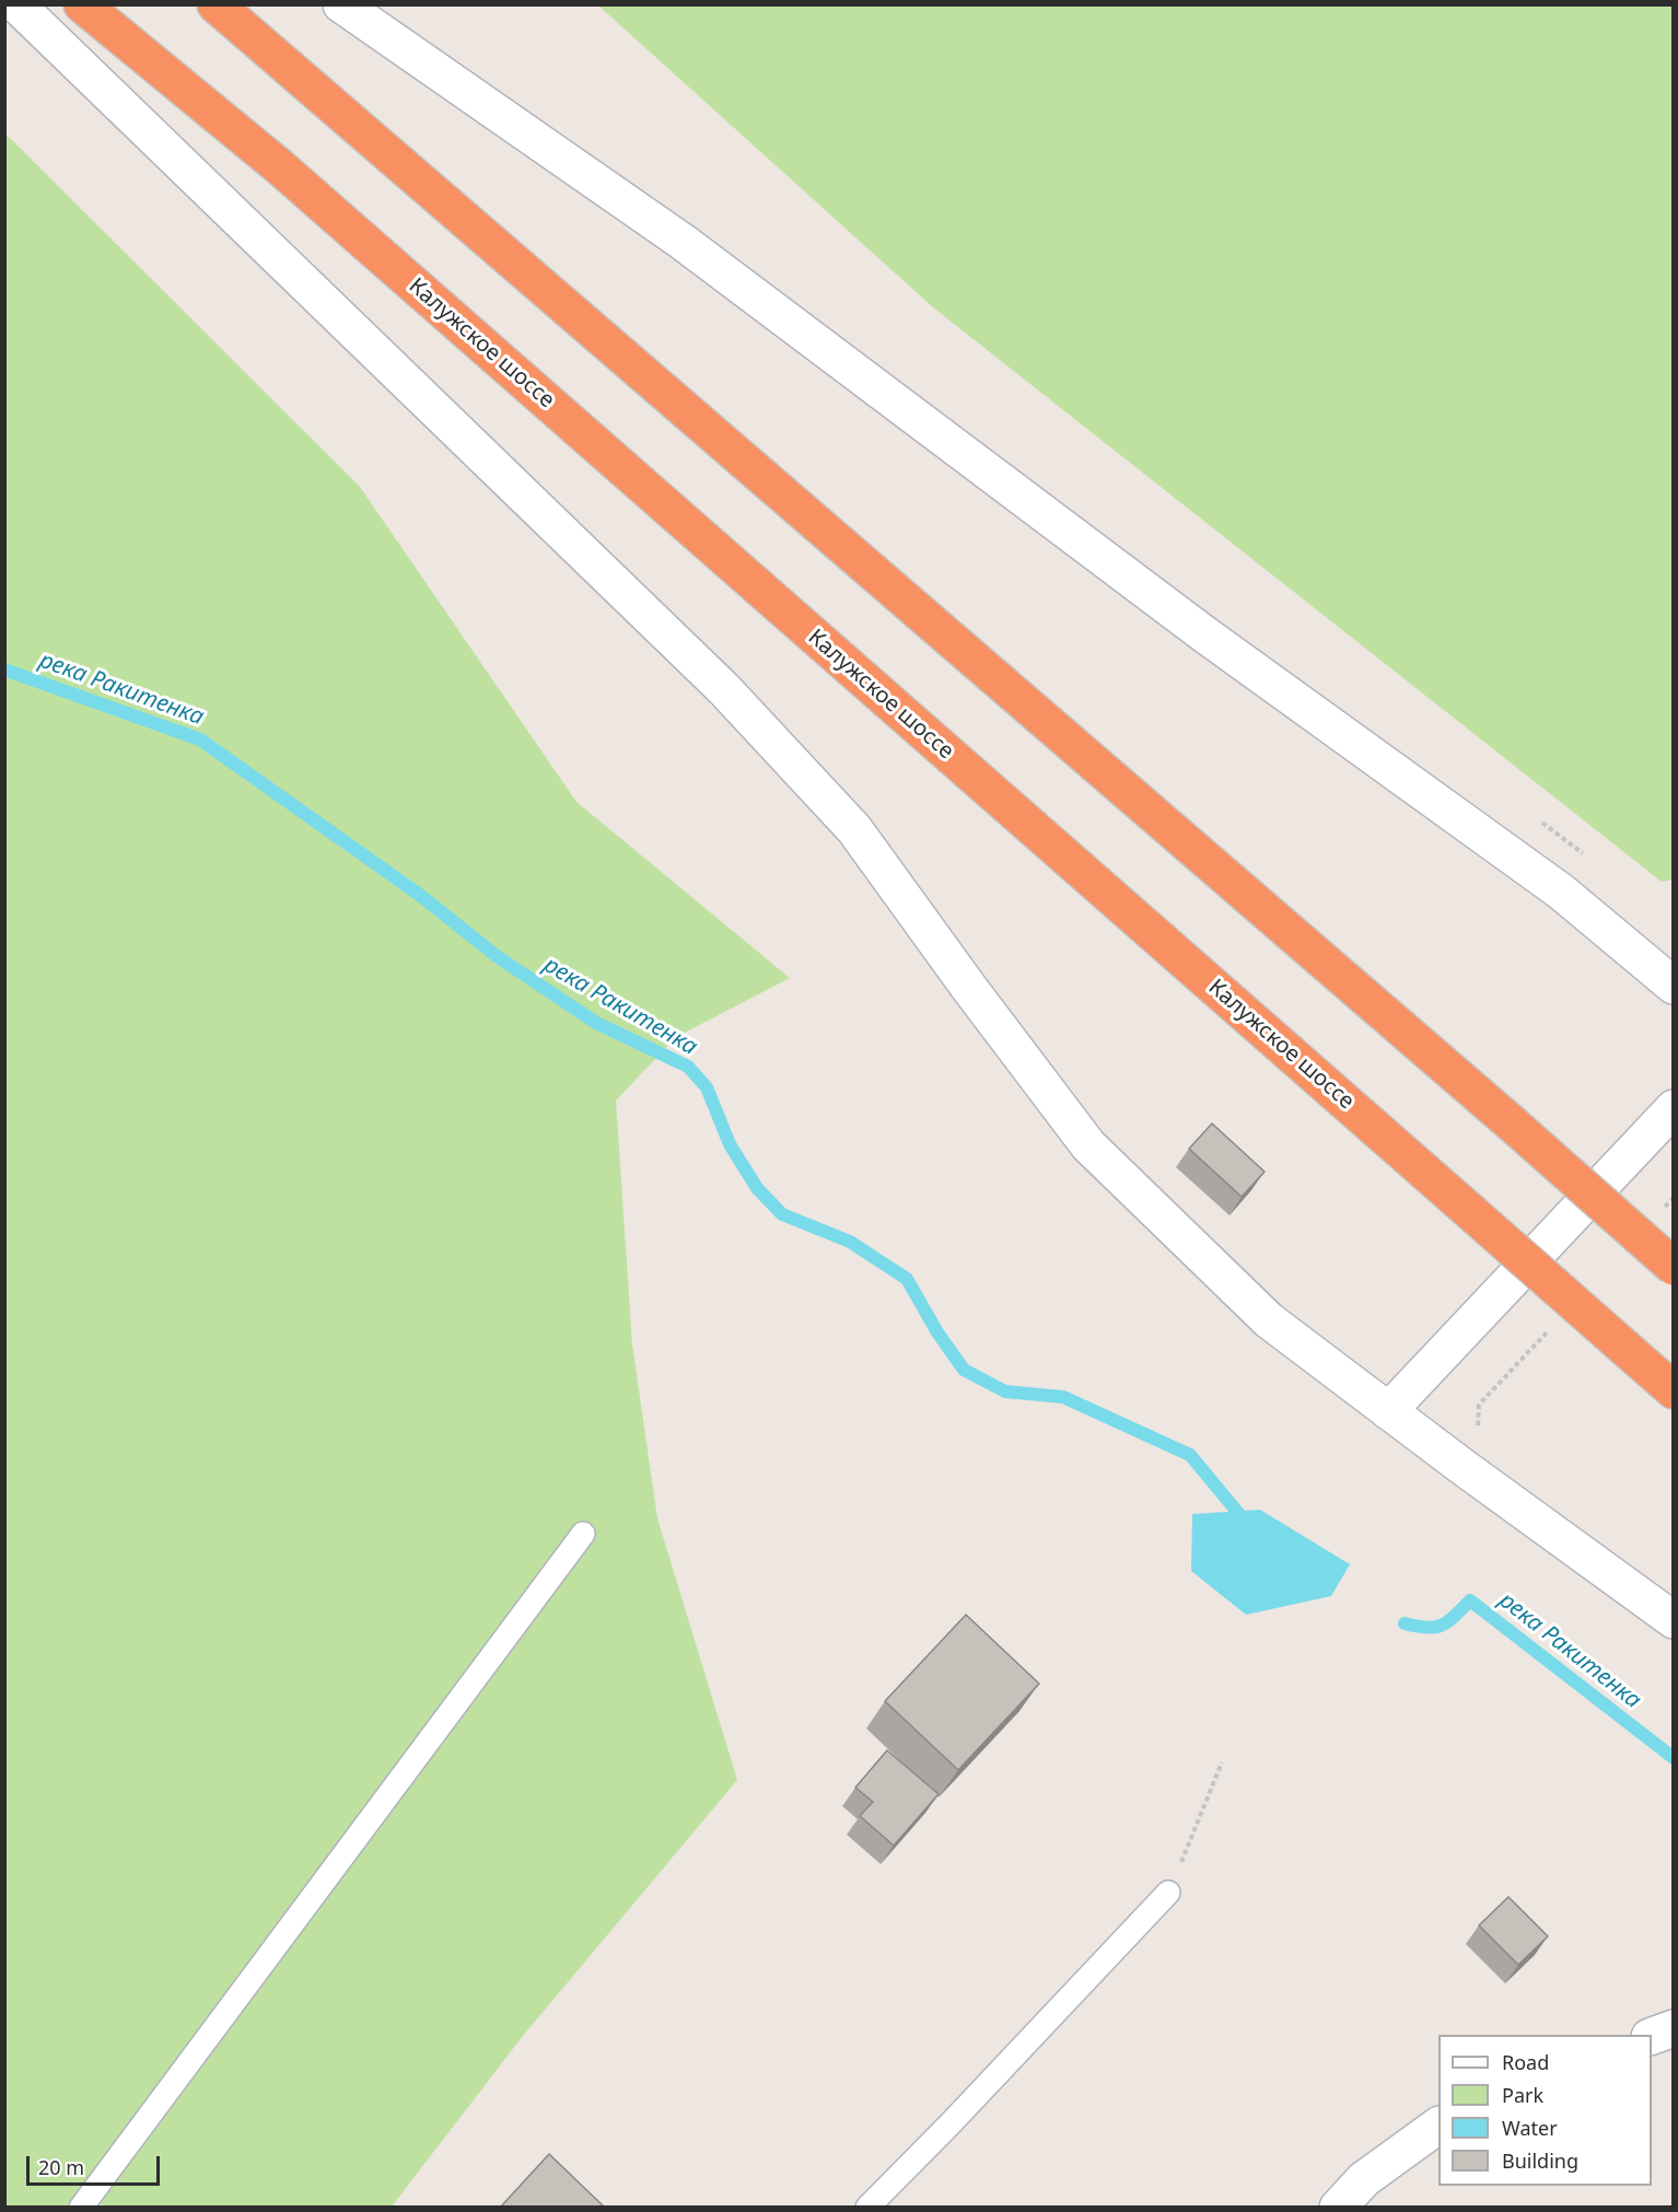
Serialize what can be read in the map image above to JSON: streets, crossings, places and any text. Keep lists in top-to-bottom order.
{
  "streets": {
    "highway": ["Калужское шоссе"]
  },
  "water": ["река Ракитенка"],
  "legend": [
    "Road",
    "Park",
    "Water",
    "Building"
  ],
  "scale_bar": "20 m"
}
